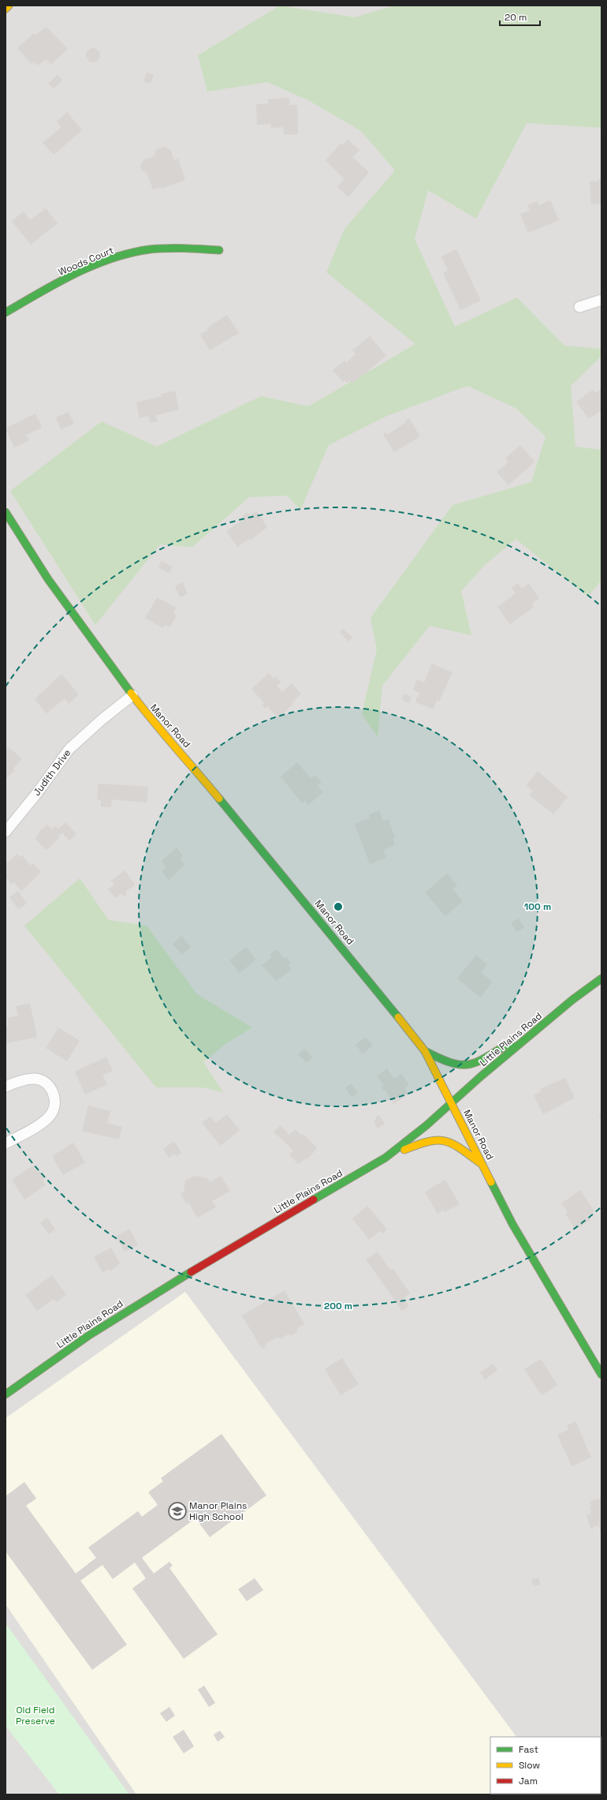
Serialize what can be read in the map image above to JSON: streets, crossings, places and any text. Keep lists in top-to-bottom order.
{
  "streets": {
    "street": [
      "Woods Court",
      "Manor Road",
      "Judith Drive",
      "Little Plains Road"
    ]
  },
  "crossings": [
    ["Manor Road", "Judith Drive"],
    ["Manor Road", "Little Plains Road"]
  ],
  "parks": ["Old Field Preserve"],
  "places": {
    "school or university": ["Manor Plains High School"]
  },
  "legend": ["Fast", "Slow", "Jam"],
  "scale_bar": "20 m",
  "rings": ["100 m", "200 m"]
}
